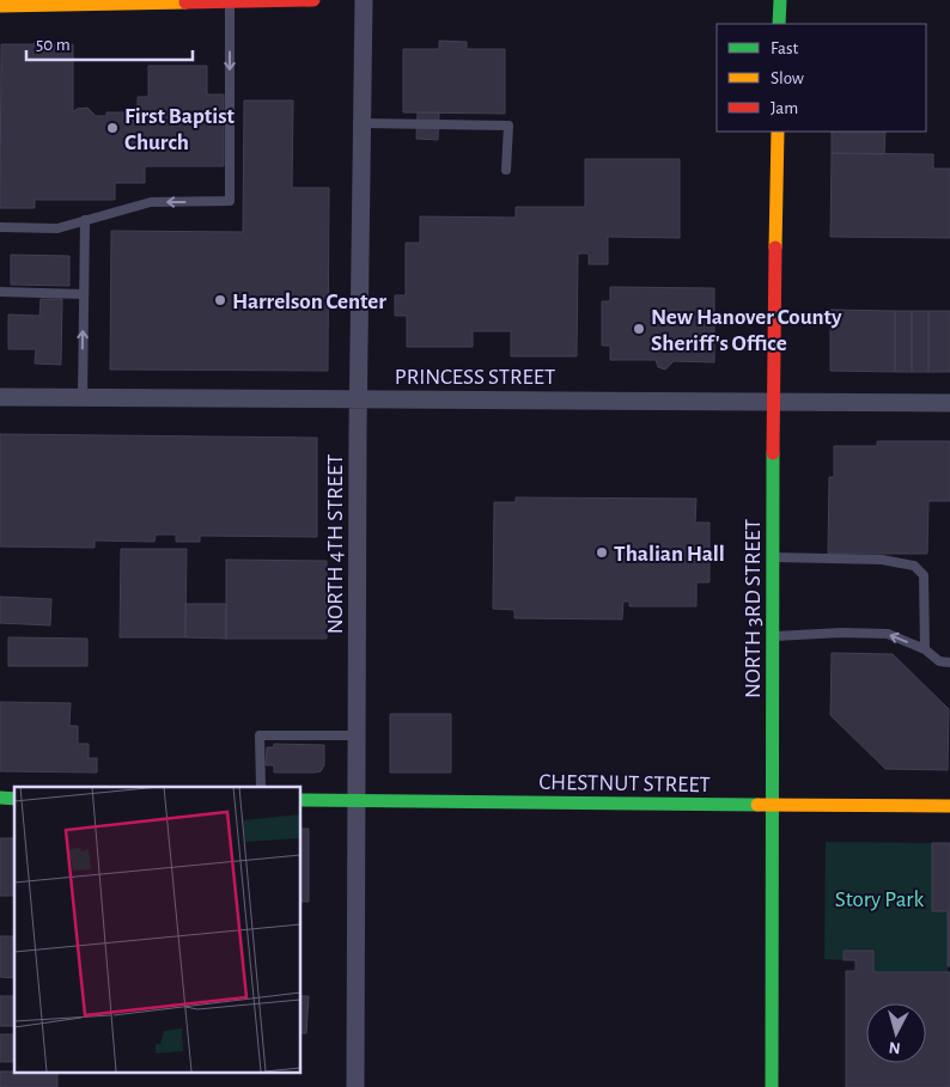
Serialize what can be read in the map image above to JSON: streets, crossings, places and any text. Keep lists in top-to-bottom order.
{
  "streets": {
    "main road": ["NORTH 3RD STREET", "CHESTNUT STREET"],
    "street": ["PRINCESS STREET", "NORTH 4TH STREET"]
  },
  "crossings": [
    ["PRINCESS STREET", "NORTH 4TH STREET"],
    ["PRINCESS STREET", "NORTH 3RD STREET"],
    ["NORTH 4TH STREET", "CHESTNUT STREET"],
    ["NORTH 3RD STREET", "CHESTNUT STREET"]
  ],
  "parks": ["Story Park"],
  "places": [
    "First Baptist Church",
    "Harrelson Center",
    "New Hanover County Sheriff's Office",
    "Thalian Hall"
  ],
  "legend": ["Fast", "Slow", "Jam"],
  "scale_bar": "50 m",
  "north": "bottom"
}
